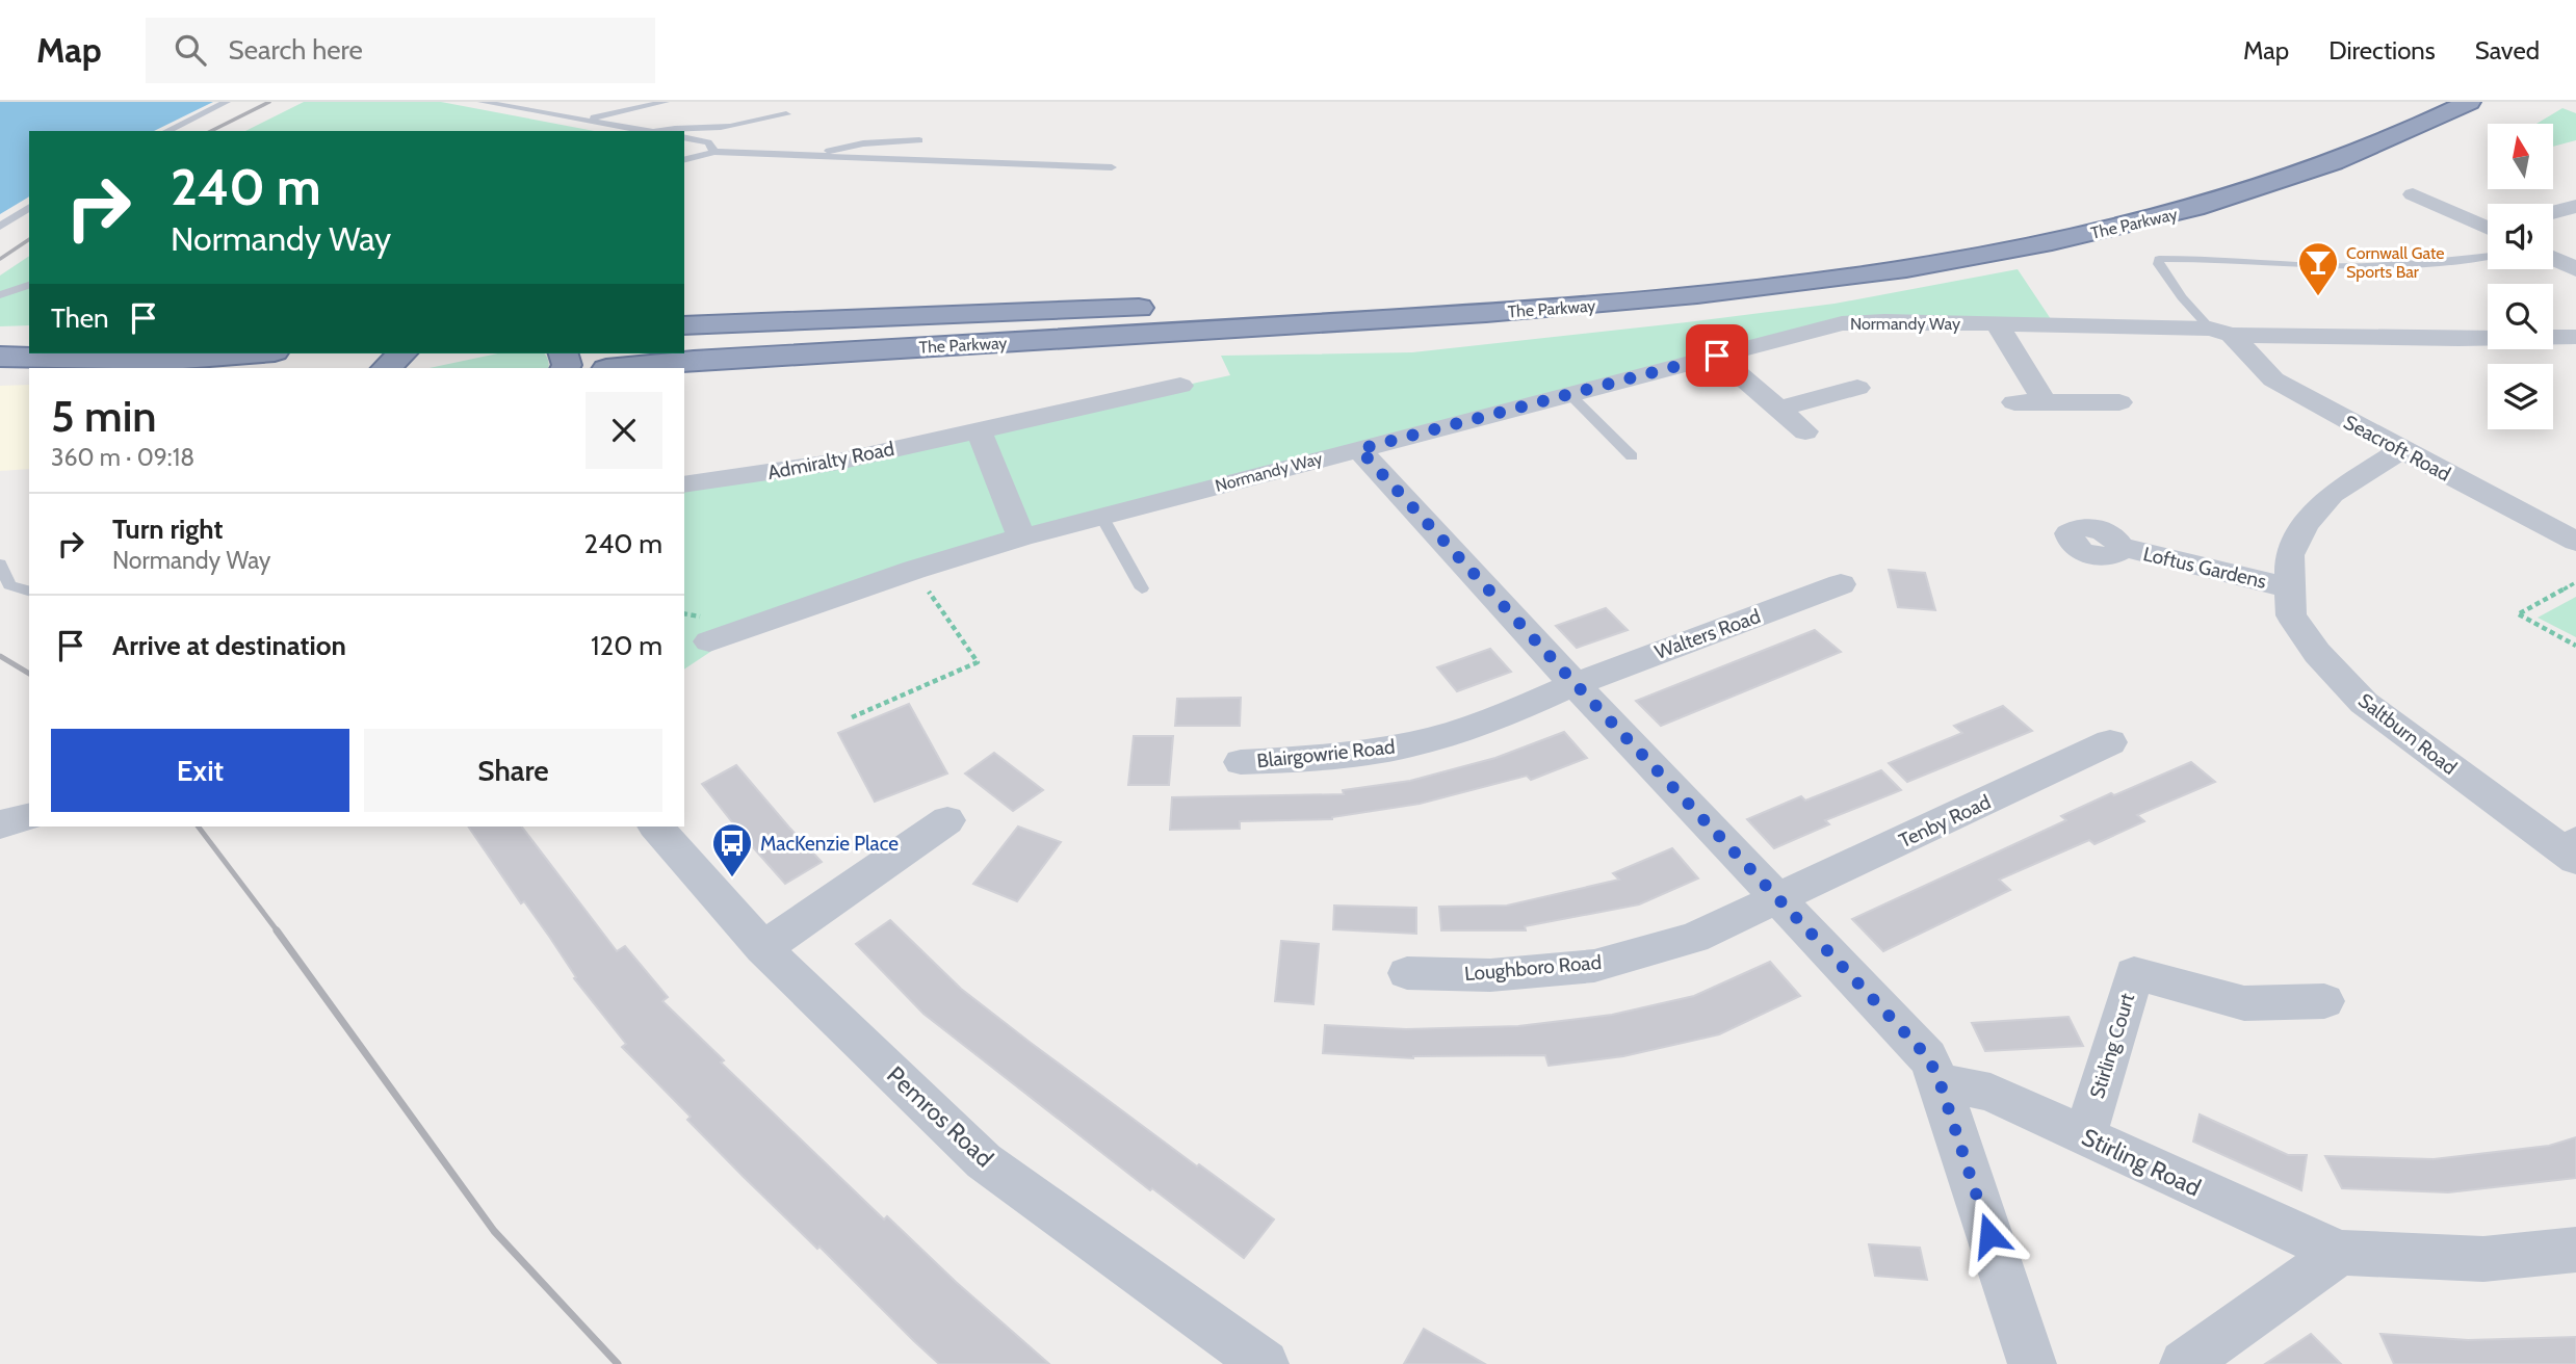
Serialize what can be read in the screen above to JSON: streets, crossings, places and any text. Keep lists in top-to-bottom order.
{
  "streets": {
    "highway": ["The Parkway"],
    "street": [
      "Normandy Way",
      "Seacroft Road",
      "Admiralty Road",
      "Loftus Gardens",
      "Walters Road",
      "Saltburn Road",
      "Blairgowrie Road",
      "Tenby Road",
      "Loughboro Road",
      "Stirling Court",
      "Pemros Road",
      "Stirling Road"
    ]
  },
  "crossings": [
    ["Normandy Way", "Seacroft Road"],
    ["Seacroft Road", "Saltburn Road"],
    ["Loftus Gardens", "Saltburn Road"],
    ["Walters Road", "Blairgowrie Road"],
    ["Tenby Road", "Loughboro Road"],
    ["Stirling Court", "Stirling Road"]
  ],
  "places": {
    "bar": ["Cornwall Gate Sports Bar"],
    "bus stop": ["MacKenzie Place"]
  },
  "north": "top",
  "page": {
    "header": "Map",
    "search": "Search here",
    "nav": ["Map", "Directions", "Saved"],
    "turn": ["240 m", "Normandy Way"],
    "then": "Then",
    "heading": ["5 min", "360 m · 09:18"],
    "list": [
      {
        "name": "Turn right",
        "note": "Normandy Way",
        "value": "240 m"
      },
      {
        "name": "Arrive at destination",
        "value": "120 m"
      }
    ],
    "buttons": ["Exit", "Share"]
  }
}
